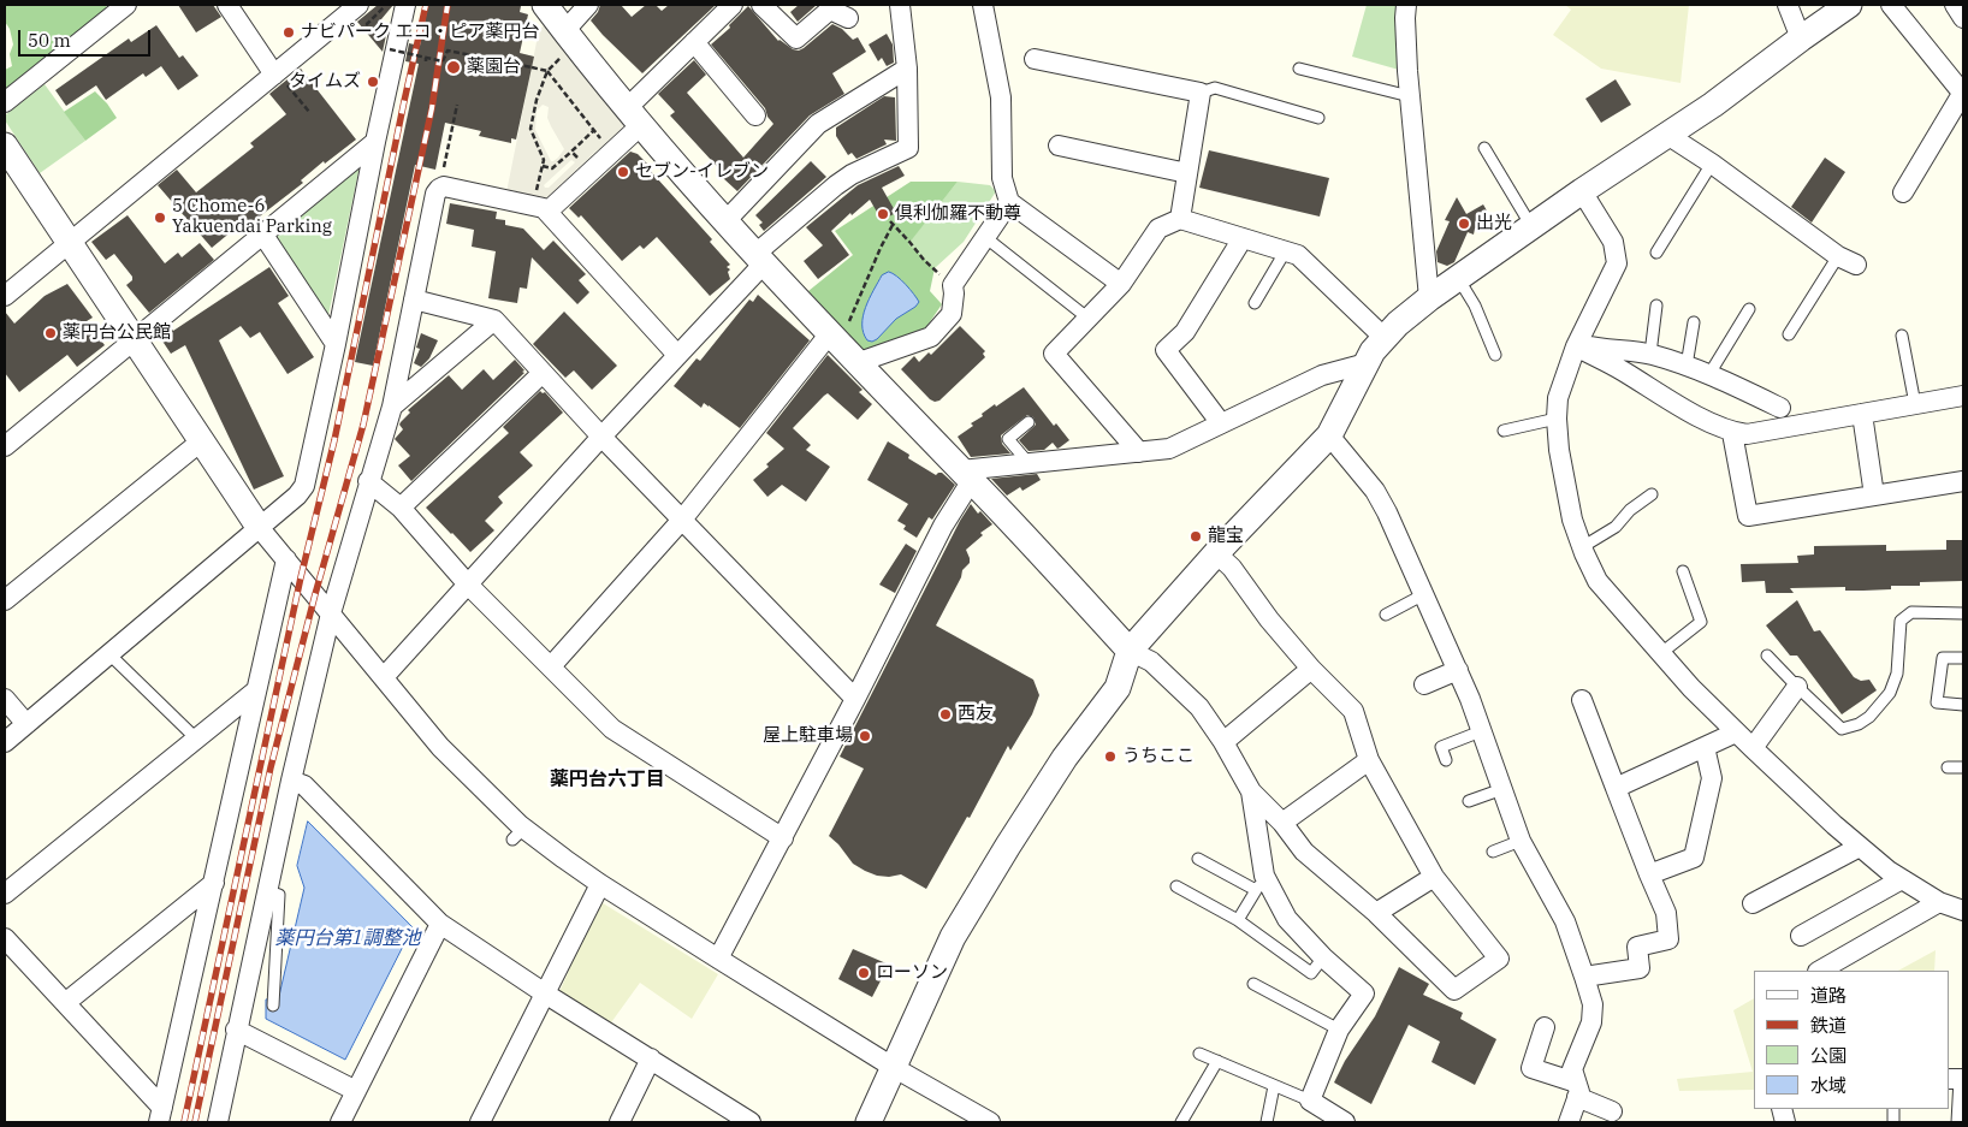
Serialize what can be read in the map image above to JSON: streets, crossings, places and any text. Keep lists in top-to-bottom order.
{
  "districts": ["薬円台六丁目"],
  "water": ["薬円台第1調整池"],
  "places": [
    "ナビパーク エコ・ピア薬円台",
    "薬園台",
    "タイムズ",
    "セブン-イレブン",
    "倶利伽羅不動尊",
    "5 Chome-6 Yakuendai Parking",
    "出光",
    "薬円台公民館",
    "龍宝",
    "西友",
    "屋上駐車場",
    "うちここ",
    "ローソン"
  ],
  "legend": [
    "道路",
    "鉄道",
    "公園",
    "水域"
  ],
  "scale_bar": "50 m"
}
